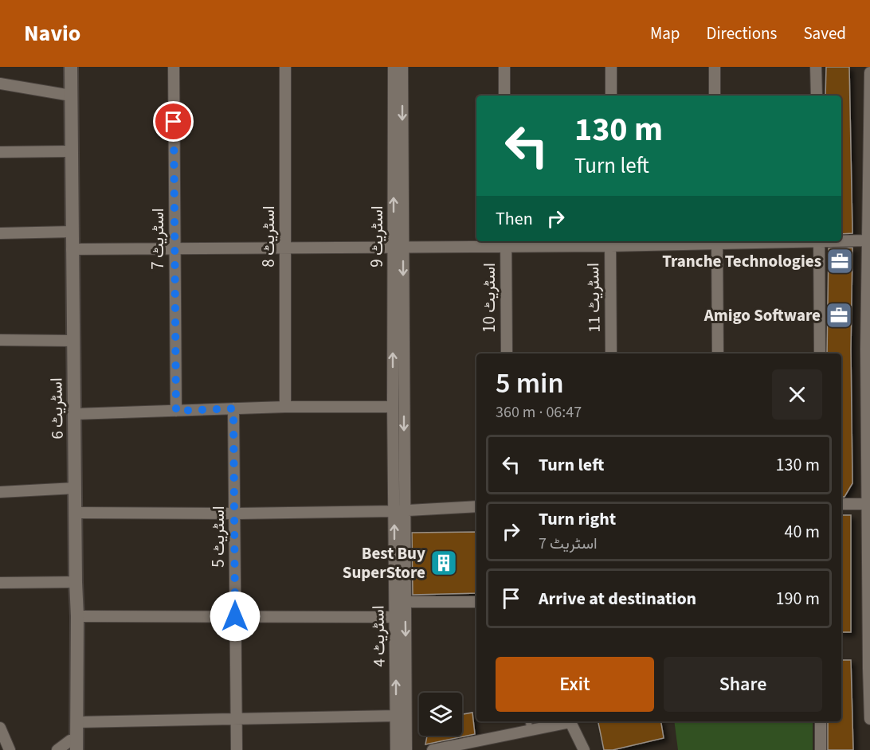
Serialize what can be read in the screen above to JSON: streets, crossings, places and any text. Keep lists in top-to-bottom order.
{
  "streets": {
    "street": [
      "اسٹریٹ 8",
      "اسٹریٹ 9",
      "اسٹریٹ 7",
      "اسٹریٹ 10",
      "اسٹریٹ 11",
      "اسٹریٹ 6",
      "اسٹریٹ 5",
      "اسٹریٹ 4"
    ]
  },
  "places": {
    "office": ["Tranche Technologies", "Amigo Software"],
    "building": ["Best Buy SuperStore"]
  },
  "page": {
    "header": "Navio",
    "nav": ["Map", "Directions", "Saved"],
    "turn": ["130 m", "Turn left"],
    "then": "Then",
    "heading": ["5 min", "360 m · 06:47"],
    "list": [
      {
        "name": "Turn left",
        "value": "130 m"
      },
      {
        "name": "Turn right",
        "note": "اسٹریٹ 7",
        "value": "40 m"
      },
      {
        "name": "Arrive at destination",
        "value": "190 m"
      }
    ],
    "buttons": ["Exit", "Share"]
  }
}
